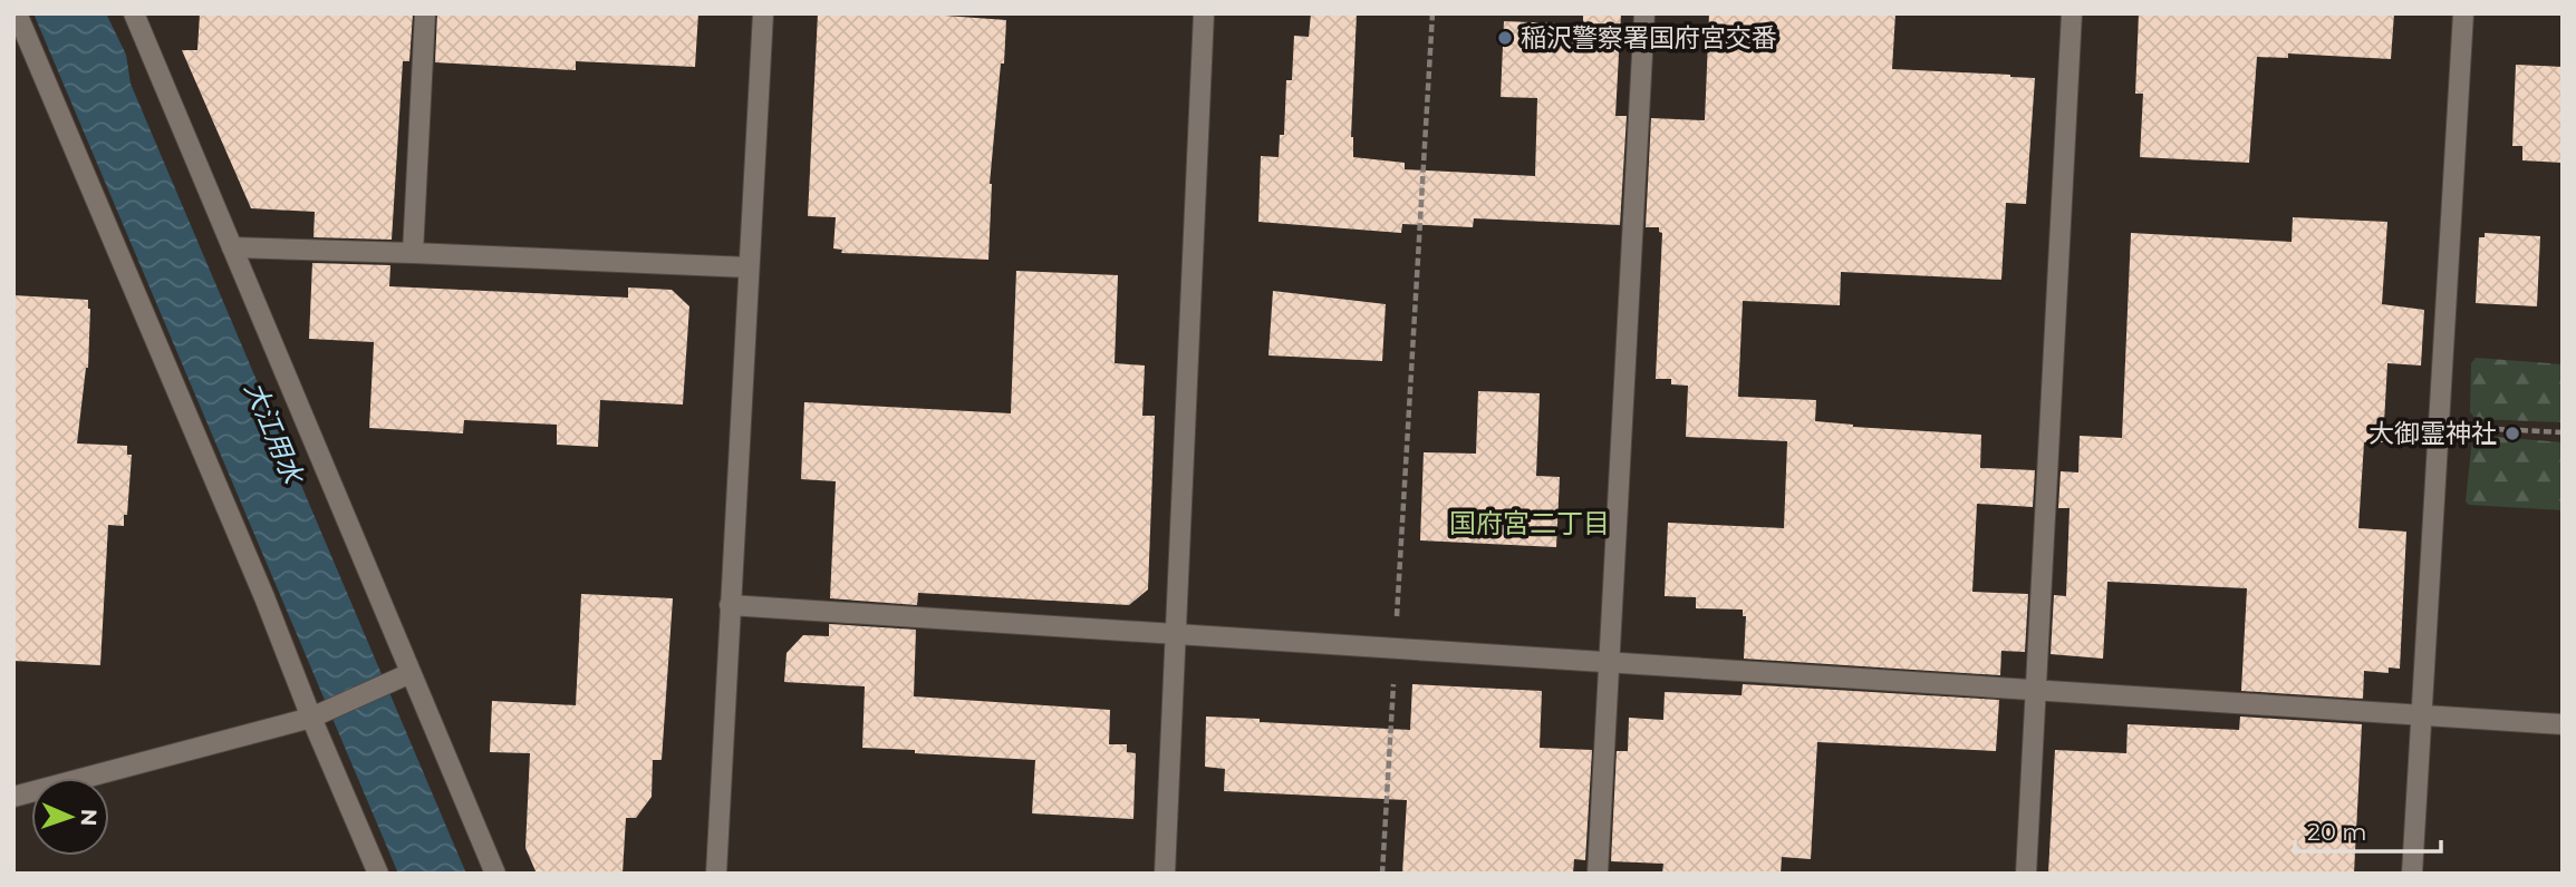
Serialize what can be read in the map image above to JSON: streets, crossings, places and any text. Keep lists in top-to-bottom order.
{
  "districts": ["国府宮二丁目"],
  "water": ["大江用水"],
  "places": ["稲沢警察署国府宮交番", "大御霊神社"],
  "scale_bar": "20 m",
  "north": "right"
}
